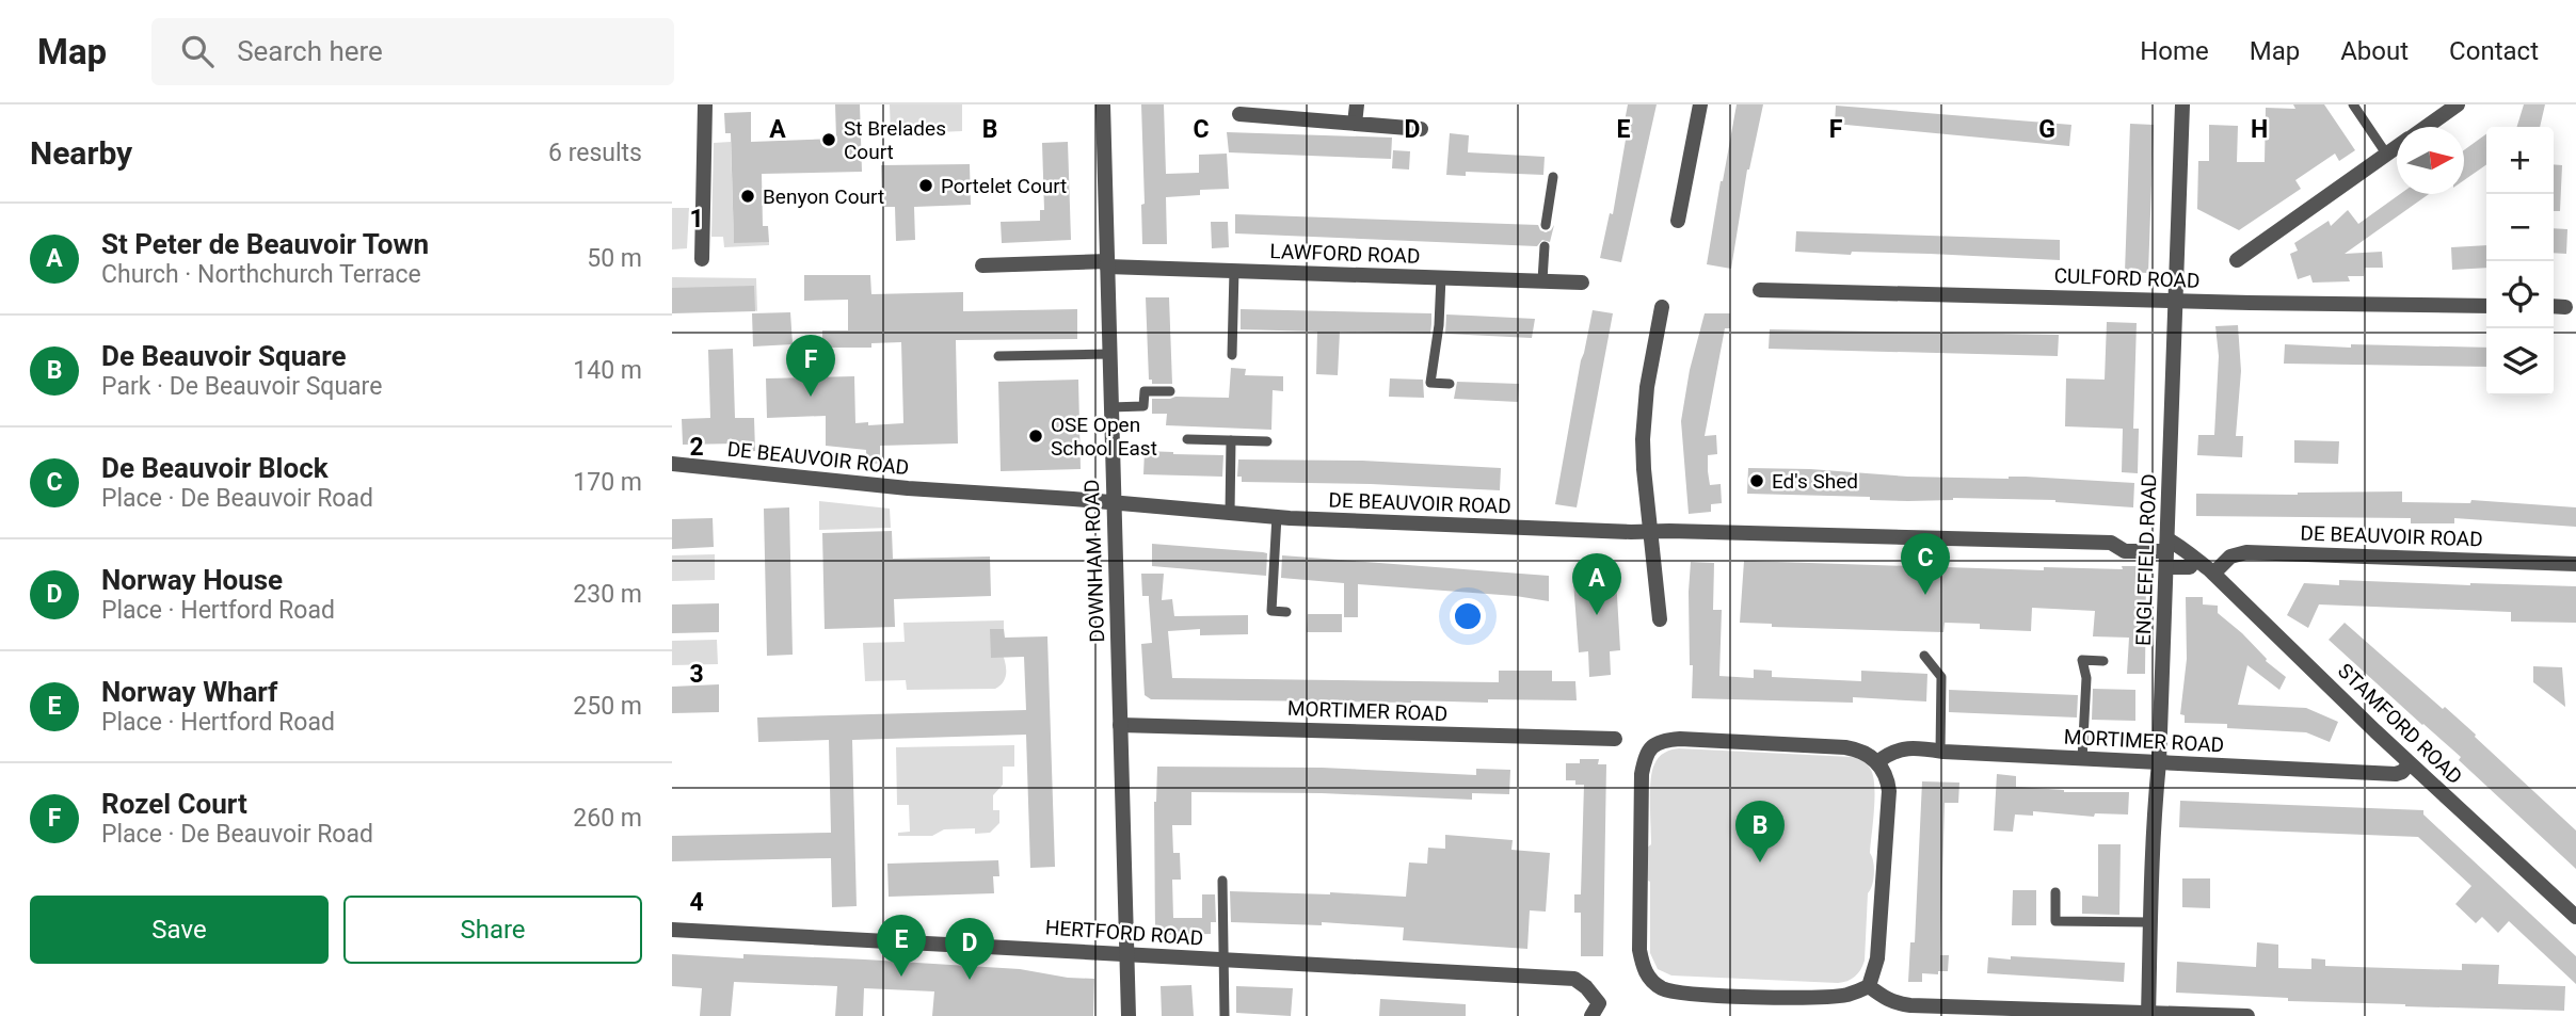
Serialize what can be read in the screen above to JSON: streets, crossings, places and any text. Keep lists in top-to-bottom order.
{
  "streets": {
    "street": [
      "LAWFORD ROAD",
      "CULFORD ROAD",
      "DE BEAUVOIR ROAD",
      "ENGLEFIELD ROAD",
      "DOWNHAM ROAD",
      "MORTIMER ROAD",
      "STAMFORD ROAD",
      "HERTFORD ROAD"
    ]
  },
  "crossings": [
    ["LAWFORD ROAD", "DOWNHAM ROAD"],
    ["CULFORD ROAD", "ENGLEFIELD ROAD"],
    ["DE BEAUVOIR ROAD", "ENGLEFIELD ROAD"],
    ["DE BEAUVOIR ROAD", "DOWNHAM ROAD"],
    ["DE BEAUVOIR ROAD", "STAMFORD ROAD"],
    ["ENGLEFIELD ROAD", "MORTIMER ROAD"],
    ["ENGLEFIELD ROAD", "STAMFORD ROAD"],
    ["DOWNHAM ROAD", "MORTIMER ROAD"],
    ["DOWNHAM ROAD", "HERTFORD ROAD"],
    ["MORTIMER ROAD", "STAMFORD ROAD"]
  ],
  "places": [
    "St Brelades Court",
    "Portelet Court",
    "Benyon Court",
    "OSE Open School East",
    "Ed's Shed"
  ],
  "north": "right",
  "page": {
    "header": "Map",
    "search": "Search here",
    "nav": [
      "Home",
      "Map",
      "About",
      "Contact"
    ],
    "heading": ["Nearby", "6 results"],
    "map_buttons": ["+", "−"],
    "list": [
      {
        "mark": "A",
        "name": "St Peter de Beauvoir Town",
        "note": "Church · Northchurch Terrace",
        "value": "50 m"
      },
      {
        "mark": "B",
        "name": "De Beauvoir Square",
        "note": "Park · De Beauvoir Square",
        "value": "140 m"
      },
      {
        "mark": "C",
        "name": "De Beauvoir Block",
        "note": "Place · De Beauvoir Road",
        "value": "170 m"
      },
      {
        "mark": "D",
        "name": "Norway House",
        "note": "Place · Hertford Road",
        "value": "230 m"
      },
      {
        "mark": "E",
        "name": "Norway Wharf",
        "note": "Place · Hertford Road",
        "value": "250 m"
      },
      {
        "mark": "F",
        "name": "Rozel Court",
        "note": "Place · De Beauvoir Road",
        "value": "260 m"
      }
    ],
    "pins": [
      "F",
      "C",
      "A",
      "B",
      "E",
      "D"
    ],
    "buttons": ["Save", "Share"]
  },
  "grid": {
    "columns": [
      "A",
      "B",
      "C",
      "D",
      "E",
      "F",
      "G",
      "H"
    ],
    "rows": [
      "1",
      "2",
      "3",
      "4"
    ]
  }
}
